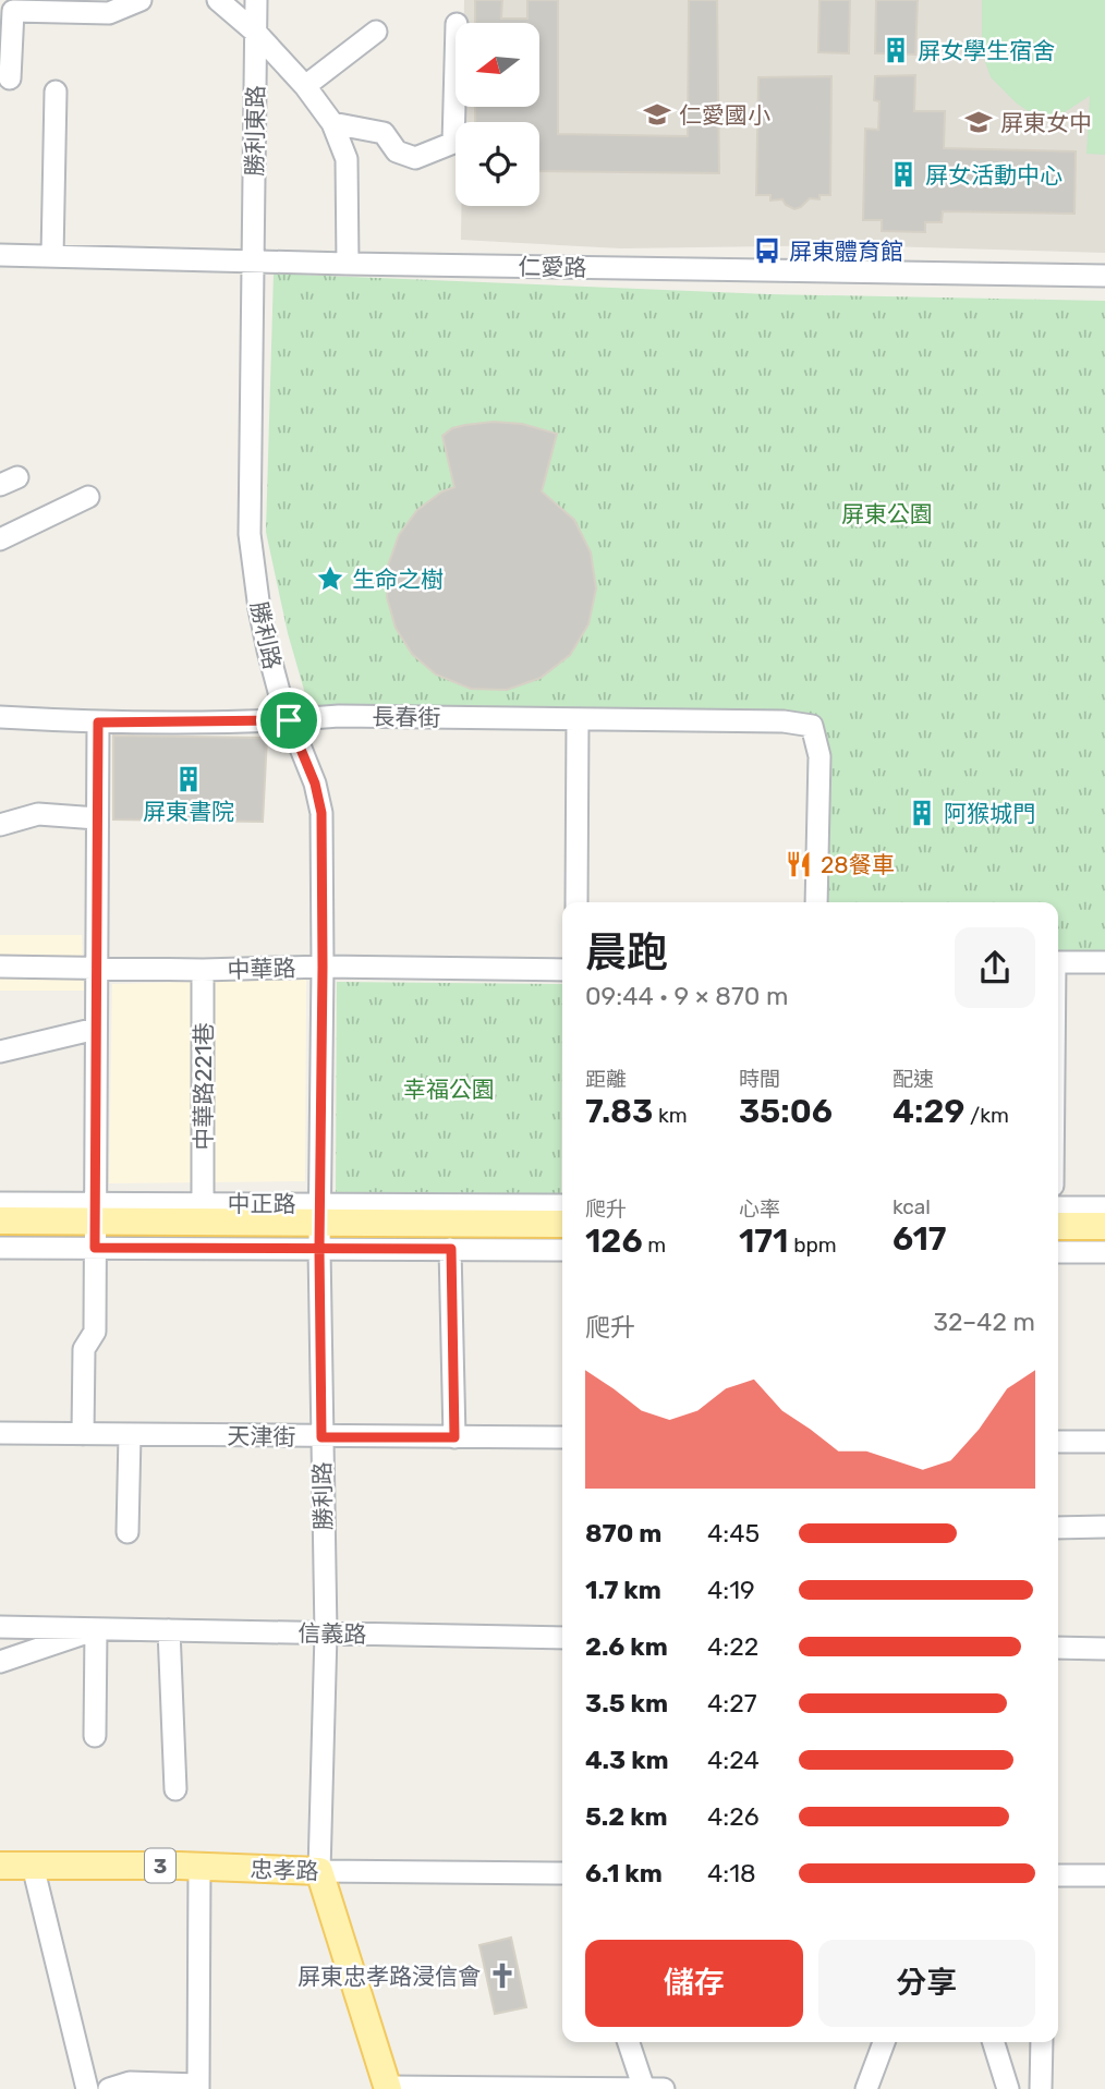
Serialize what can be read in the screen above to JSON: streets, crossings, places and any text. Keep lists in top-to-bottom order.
{
  "streets": {
    "main road": [
      "勝利路",
      "中正路",
      "3",
      "忠孝路"
    ],
    "street": [
      "勝利東路",
      "仁愛路",
      "長春街",
      "中華路",
      "中華路221巷",
      "天津街",
      "信義路"
    ]
  },
  "crossings": [
    ["勝利東路", "仁愛路"],
    ["勝利東路", "勝利路"],
    ["仁愛路", "勝利路"],
    ["勝利路", "長春街"],
    ["勝利路", "中華路"],
    ["勝利路", "中正路"],
    ["勝利路", "天津街"],
    ["勝利路", "信義路"],
    ["勝利路", "忠孝路"],
    ["中華路", "中華路221巷"],
    ["中華路221巷", "中正路"]
  ],
  "parks": ["屏東公園", "幸福公園"],
  "places": {
    "building": [
      "屏女學生宿舍",
      "屏女活動中心",
      "屏東書院",
      "阿猴城門"
    ],
    "school or university": ["仁愛國小", "屏東女中"],
    "bus stop": ["屏東體育館"],
    "place": ["生命之樹"],
    "restaurant": ["28餐車"],
    "church": ["屏東忠孝路浸信會"]
  },
  "north": "left",
  "page": {
    "heading": ["晨跑", "09:44 · 9 × 870 m"],
    "stats": [
      ["距離", "7.83 km"],
      ["時間", "35:06"],
      ["配速", "4:29 /km"],
      ["爬升", "126 m"],
      ["心率", "171 bpm"],
      ["kcal", "617"]
    ],
    "chart": ["爬升", "32–42 m"],
    "list": [
      {
        "name": "870 m",
        "note": "4:45"
      },
      {
        "name": "1.7 km",
        "note": "4:19"
      },
      {
        "name": "2.6 km",
        "note": "4:22"
      },
      {
        "name": "3.5 km",
        "note": "4:27"
      },
      {
        "name": "4.3 km",
        "note": "4:24"
      },
      {
        "name": "5.2 km",
        "note": "4:26"
      },
      {
        "name": "6.1 km",
        "note": "4:18"
      }
    ],
    "buttons": ["儲存", "分享"]
  }
}
